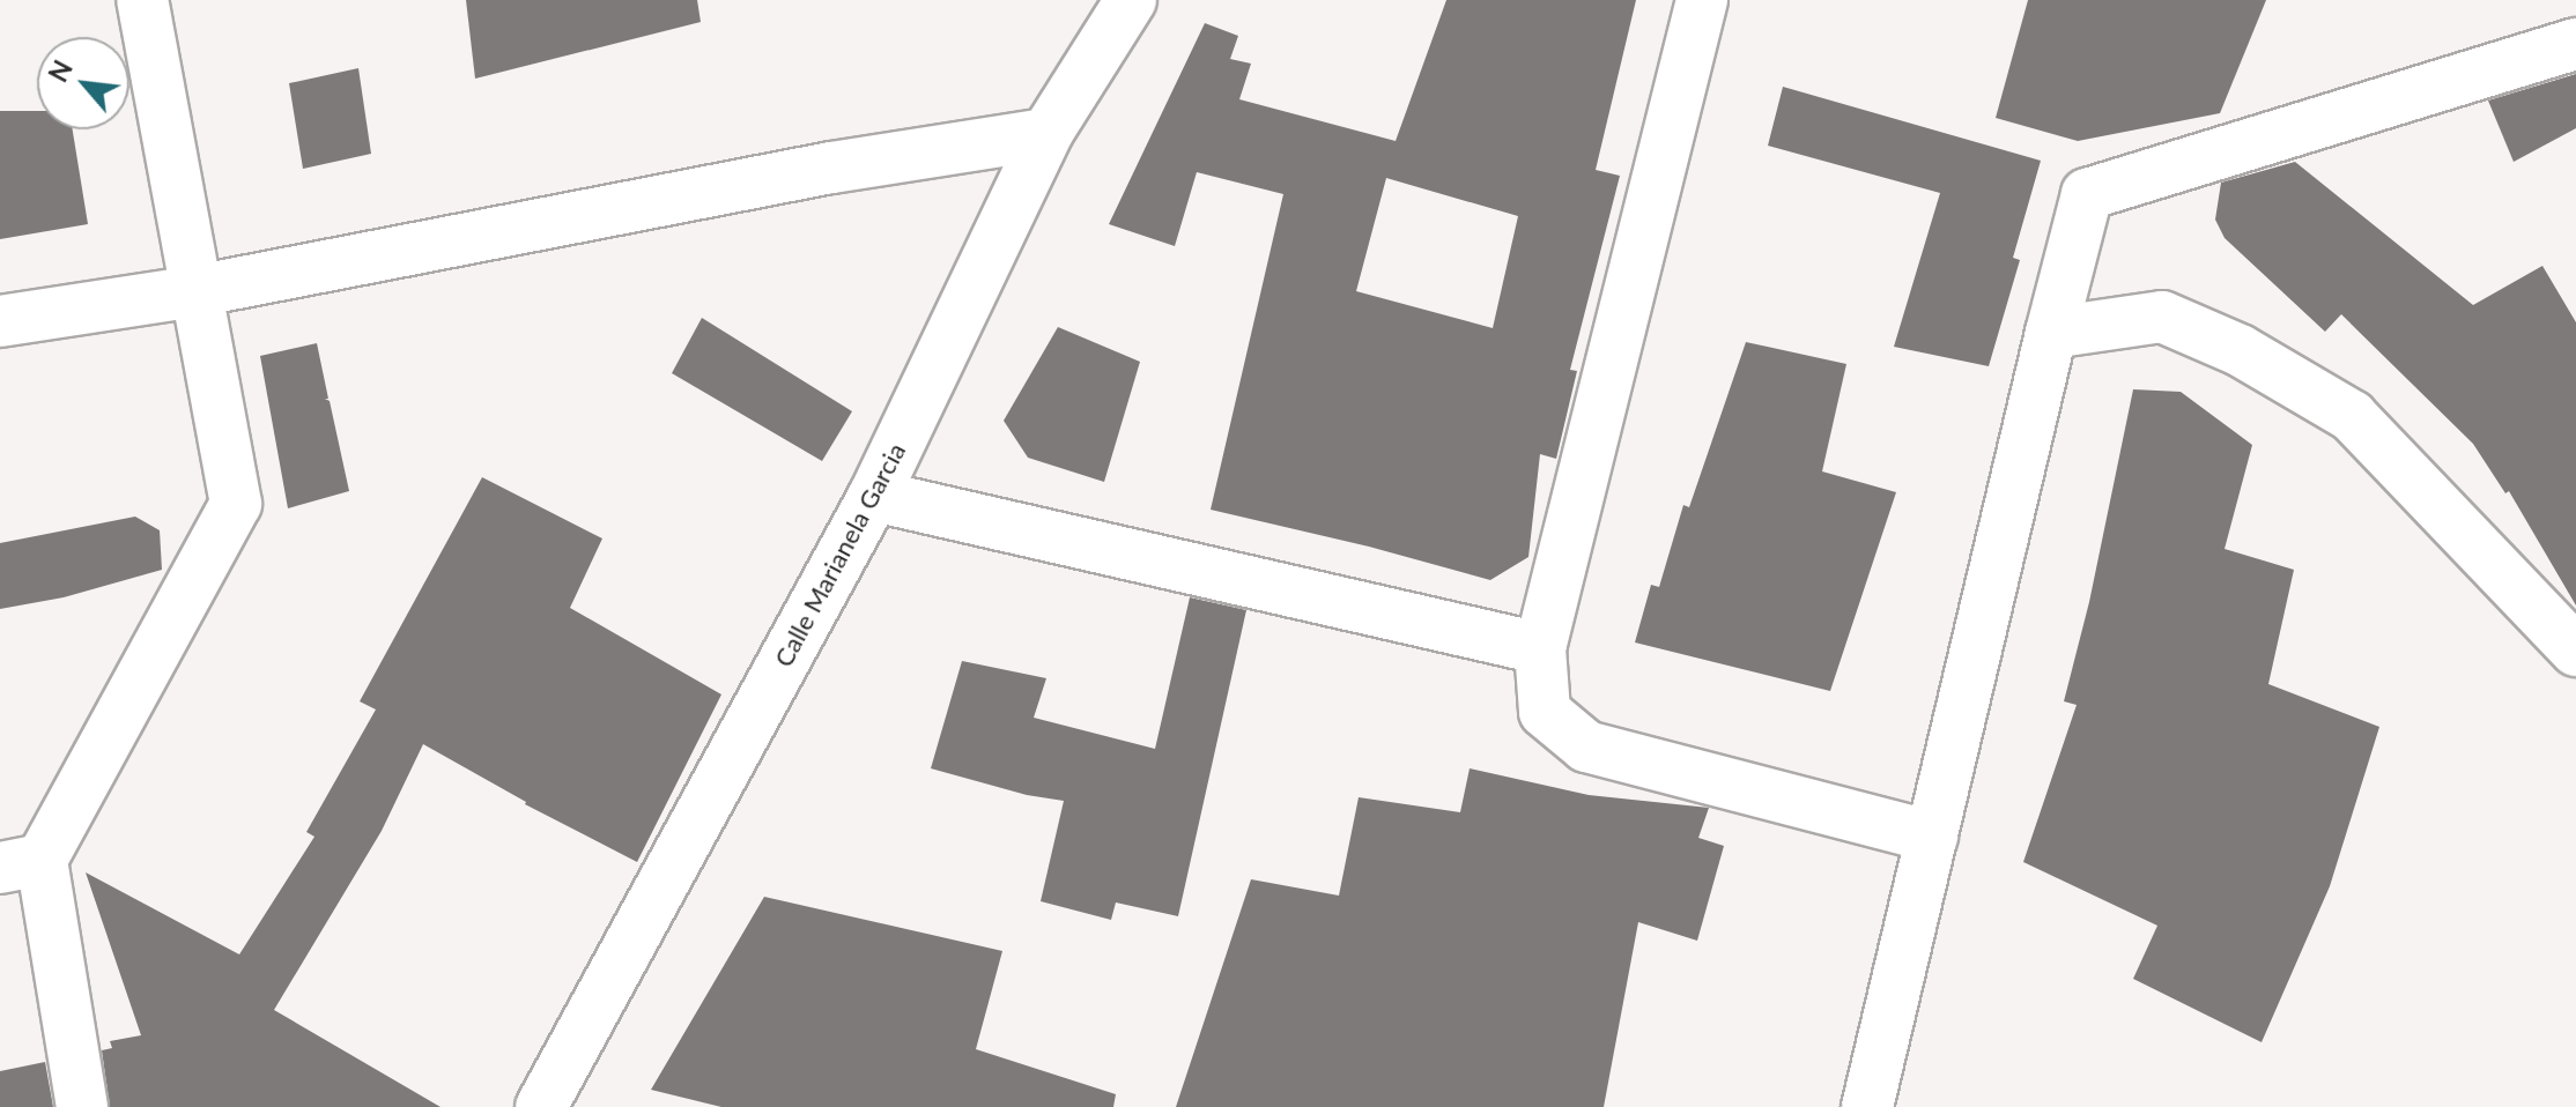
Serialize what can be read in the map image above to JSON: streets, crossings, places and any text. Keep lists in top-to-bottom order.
{
  "streets": {
    "street": ["Calle Marianela Garcia"]
  },
  "north": "top left"
}
